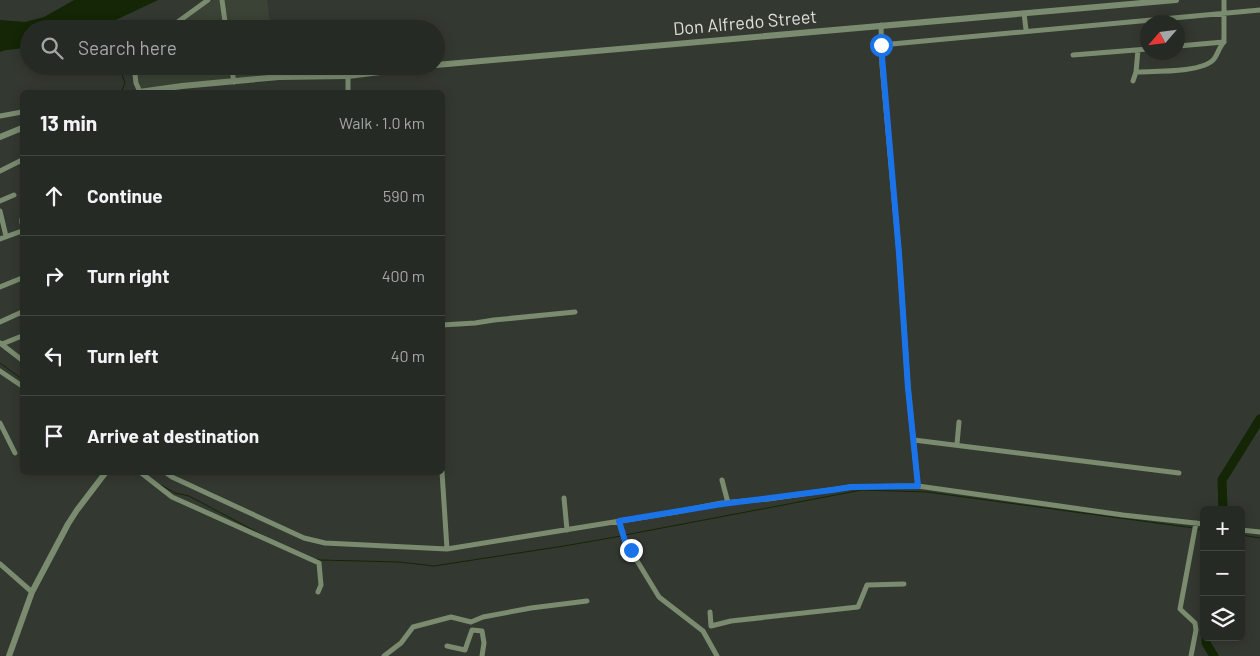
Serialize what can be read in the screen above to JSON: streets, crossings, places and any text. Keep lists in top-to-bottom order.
{
  "streets": {
    "street": ["Don Alfredo Street"]
  },
  "north": "bottom left",
  "page": {
    "search": "Search here",
    "heading": ["13 min", "Walk · 1.0 km"],
    "list": [
      ["Continue", "590 m"],
      ["Turn right", "400 m"],
      ["Turn left", "40 m"],
      "Arrive at destination"
    ],
    "map_buttons": ["+", "−"]
  }
}
